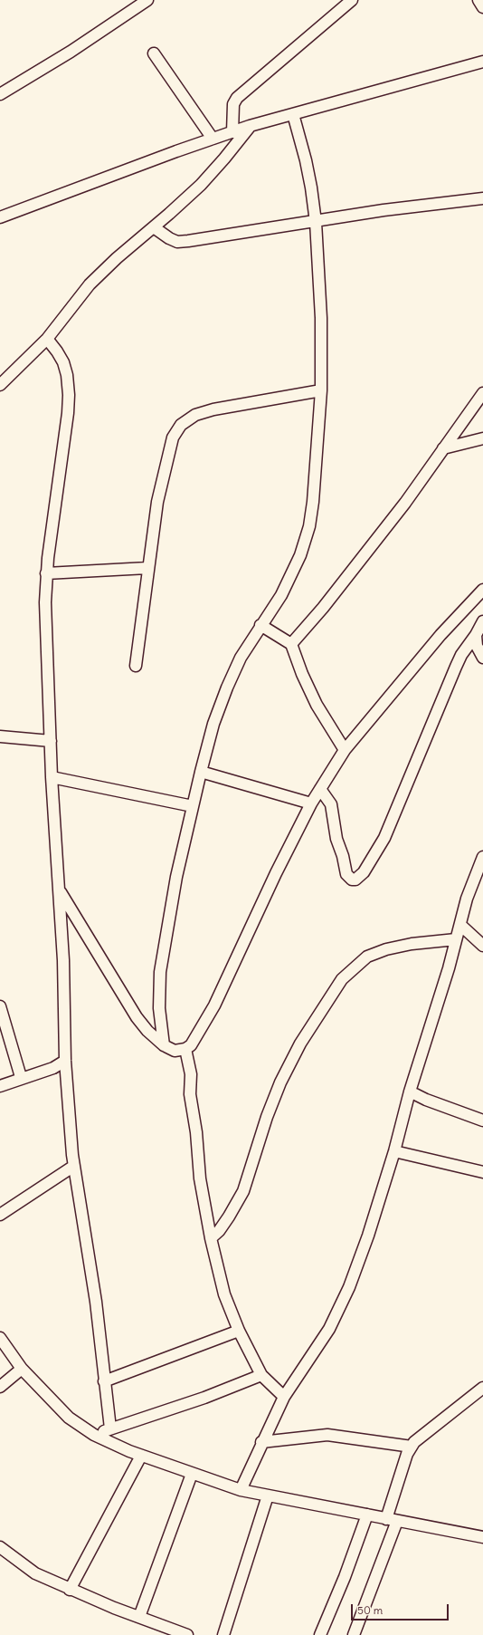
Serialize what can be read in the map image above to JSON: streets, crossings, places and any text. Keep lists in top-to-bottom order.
{
  "scale_bar": "50 m"
}
